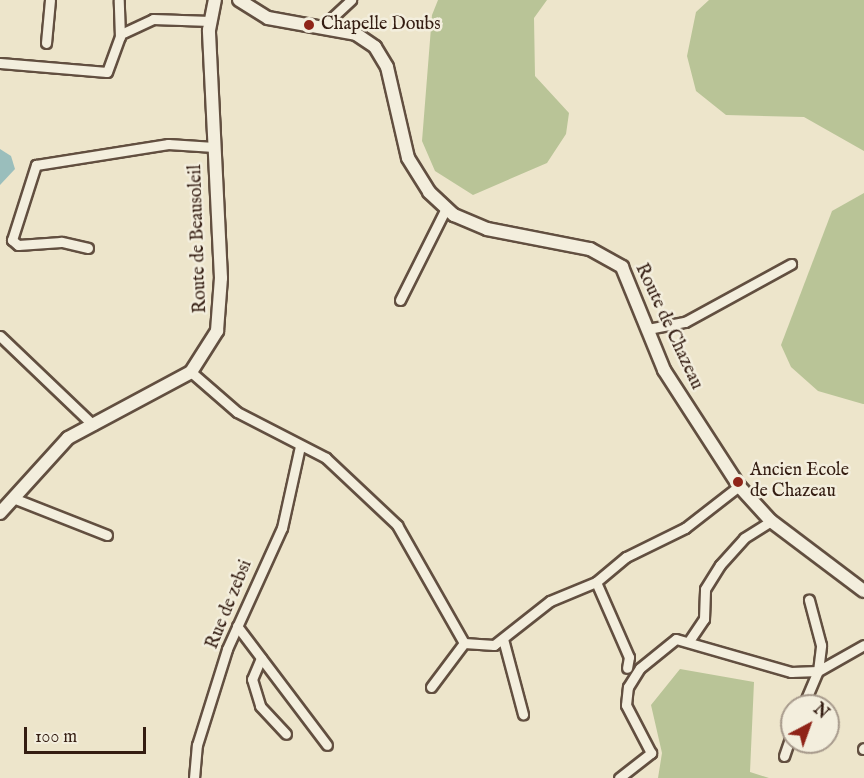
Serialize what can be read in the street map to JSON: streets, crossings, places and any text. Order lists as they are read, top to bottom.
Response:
{
  "streets": {
    "main road": ["Route de Beausoleil", "Route de Chazeau"],
    "street": ["Rue de zebsi"]
  },
  "places": ["Chapelle Doubs", "Ancien Ecole de Chazeau"],
  "scale_bar": "100 m",
  "north": "top right"
}
